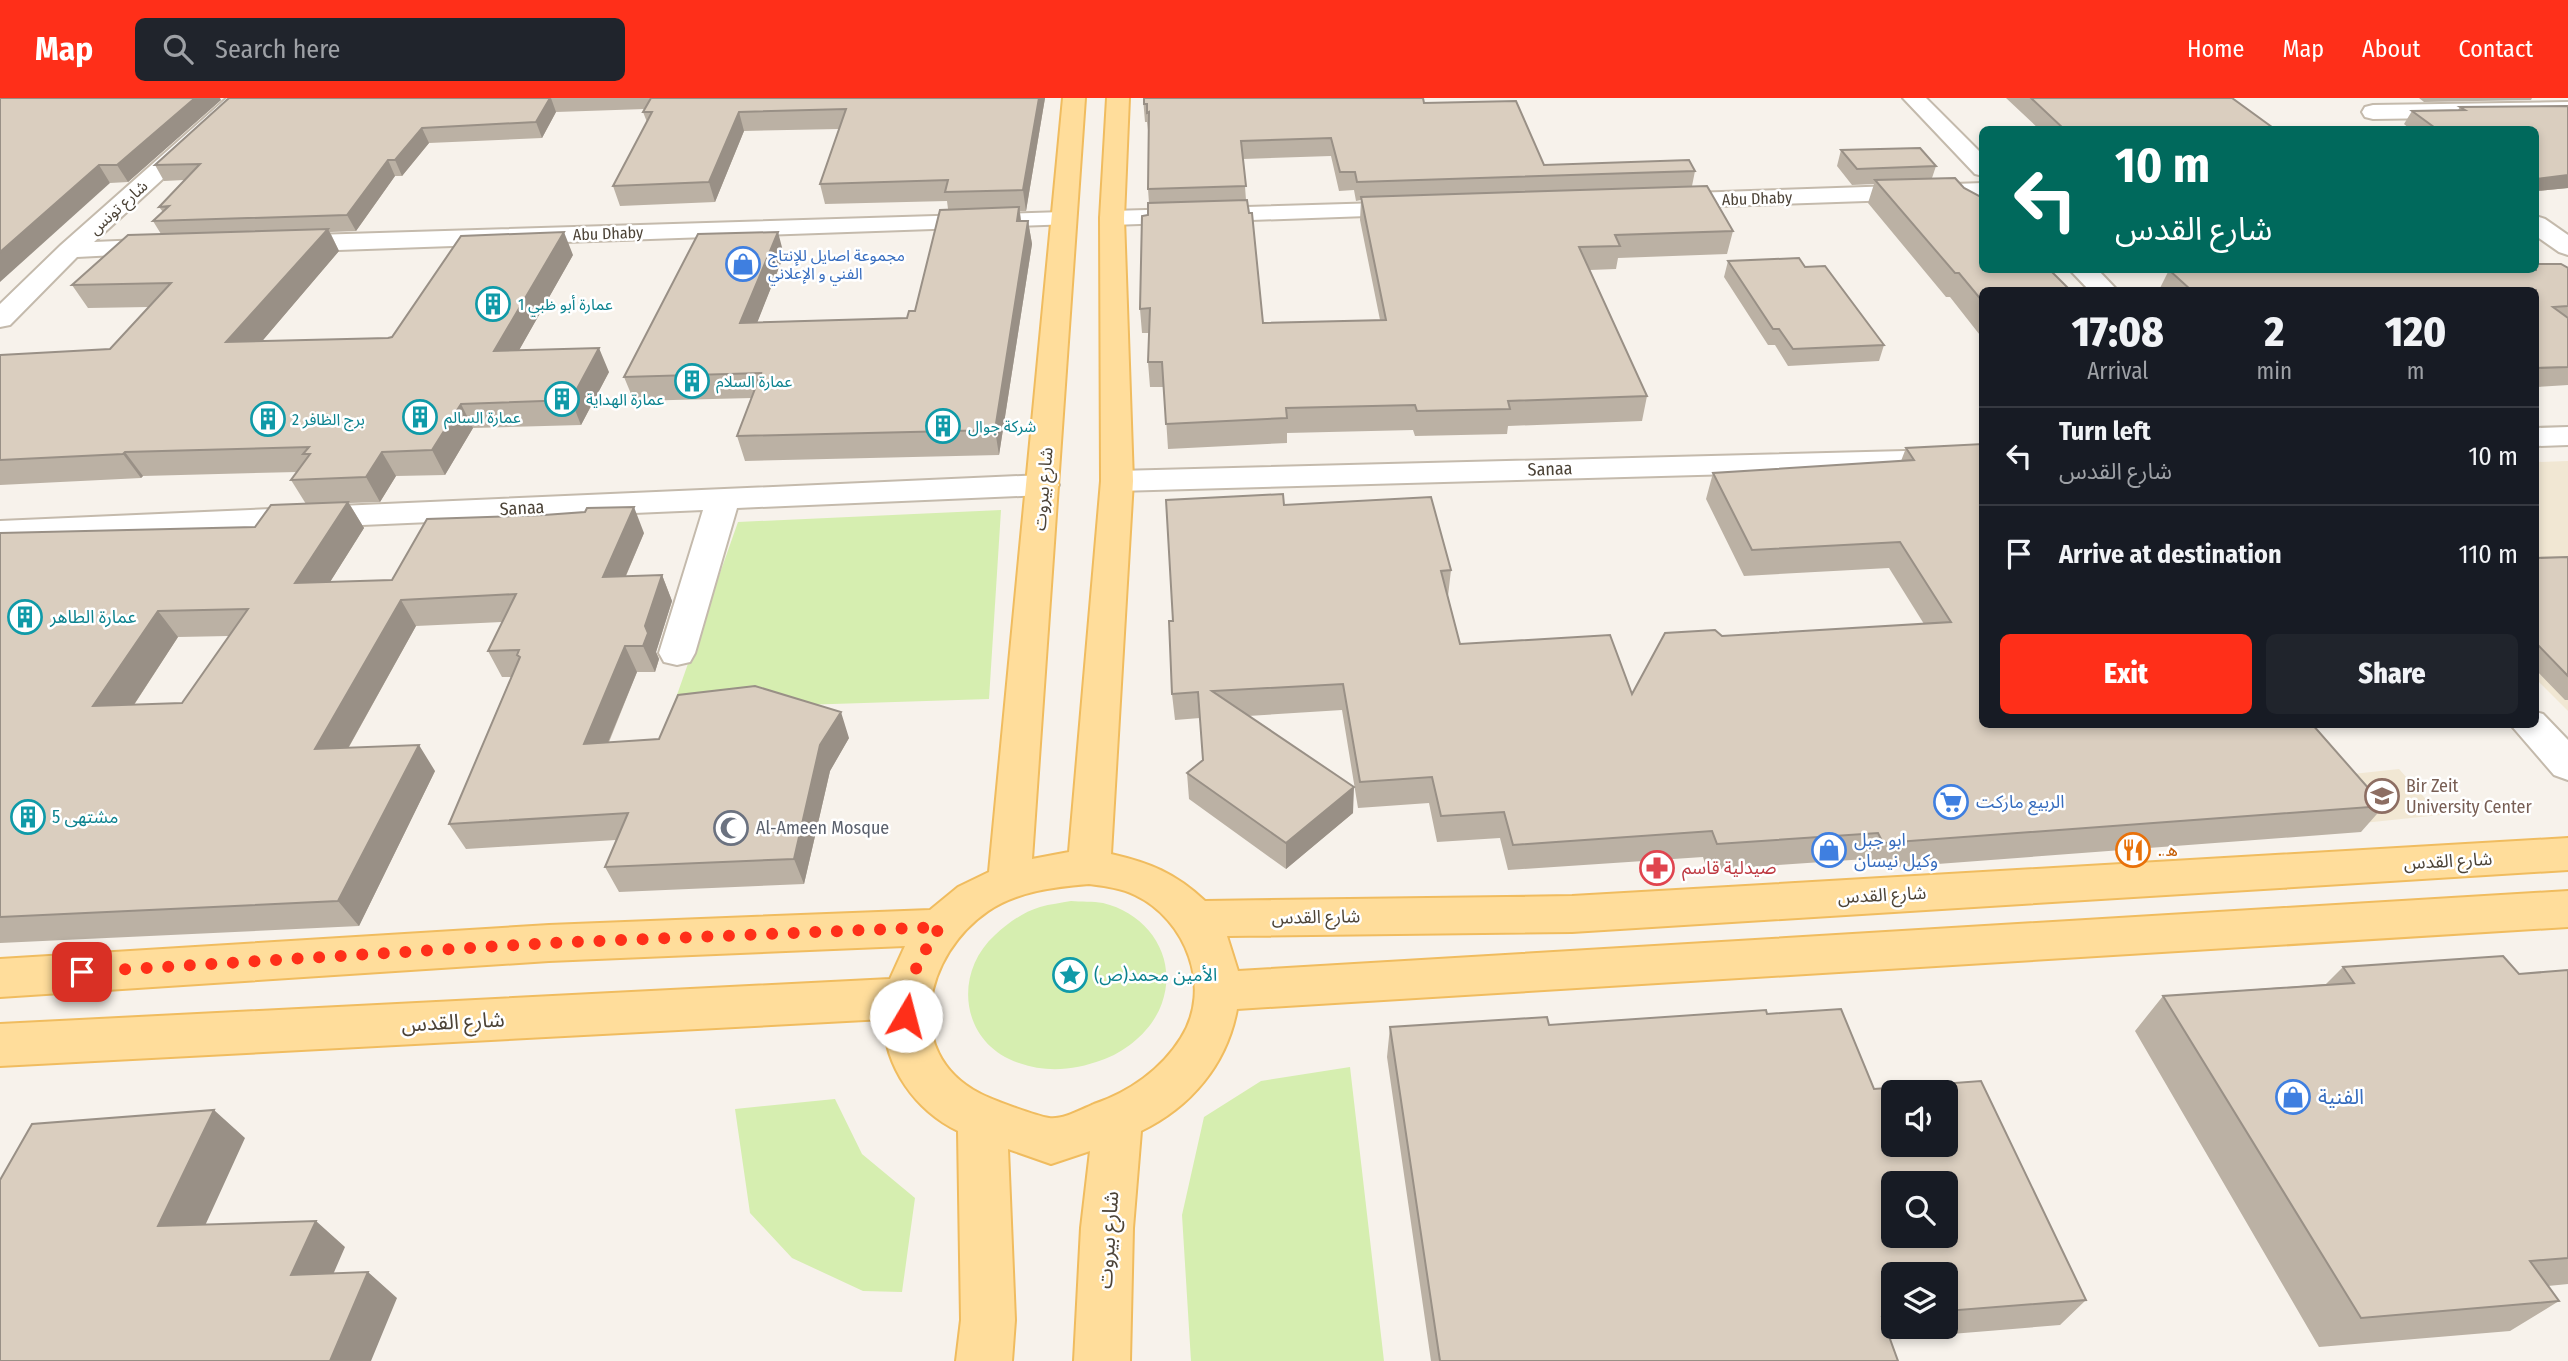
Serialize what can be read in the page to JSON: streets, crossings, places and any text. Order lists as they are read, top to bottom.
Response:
{
  "streets": {
    "main road": ["شارع بيروت", "شارع القدس"],
    "street": ["Abu Dhaby", "شارع تونس", "Sanaa"]
  },
  "crossings": [
    ["Abu Dhaby", "شارع بيروت"],
    ["Sanaa", "شارع بيروت"]
  ],
  "places": {
    "shop": ["مجموعة اصايل للإنتاج الفني و الإعلاني", "ابو جبل وكيل نيسان", "الفنية"],
    "building": [
      "عمارة أبو ظبي 1",
      "عمارة السلام",
      "عمارة الهداية",
      "عمارة السالم",
      "برج الظافر 2",
      "شركة جوال",
      "عمارة الطاهر",
      "مشتهى 5"
    ],
    "school or university": ["Bir Zeit University Center"],
    "supermarket": ["الربيع ماركت"],
    "mosque": ["Al-Ameen Mosque"],
    "restaurant": ["..ه"],
    "pharmacy": ["صيدلية قاسم"],
    "place": ["الأمين محمد(ص)"]
  },
  "page": {
    "header": "Map",
    "search": "Search here",
    "nav": [
      "Home",
      "Map",
      "About",
      "Contact"
    ],
    "turn": ["10 m", "شارع القدس"],
    "eta": [
      "17:08",
      "Arrival",
      "2",
      "min",
      "120",
      "m"
    ],
    "list": [
      {
        "name": "Turn left",
        "note": "شارع القدس",
        "value": "10 m"
      },
      {
        "name": "Arrive at destination",
        "value": "110 m"
      }
    ],
    "buttons": ["Exit", "Share"]
  }
}
